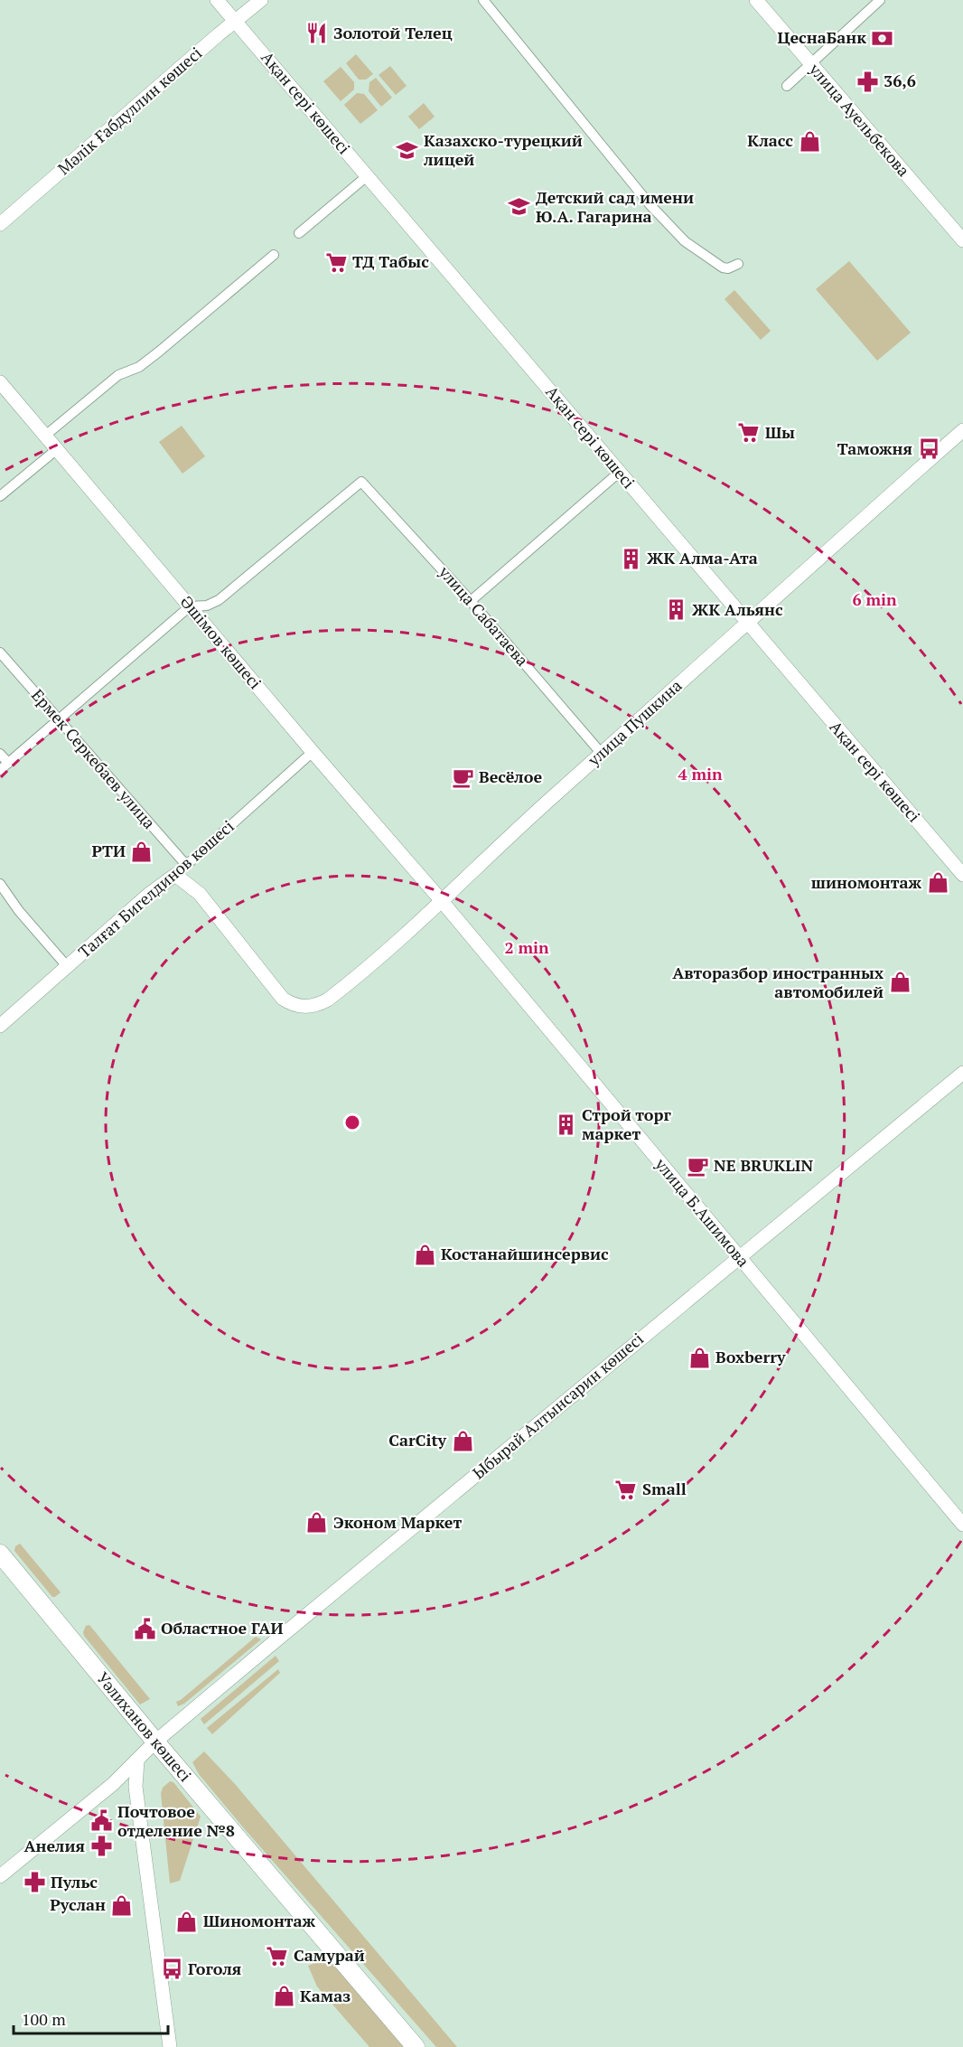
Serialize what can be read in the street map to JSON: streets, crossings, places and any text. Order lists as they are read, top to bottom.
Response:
{
  "streets": {
    "highway": ["Уәлиханов көшесі"],
    "street": [
      "Ақан сері көшесі",
      "Мәлік Ғабдуллин көшесі",
      "улица Ауельбекова",
      "улица Сабатаева",
      "Әшімов көшесі",
      "улица Пушкина",
      "Ермек Серкебаев улица",
      "Талғат Бигелдинов көшесі",
      "улица Б.Ашимова",
      "Ыбырай Алтынсарин көшесі"
    ]
  },
  "crossings": [
    ["Ақан сері көшесі", "Мәлік Ғабдуллин көшесі"],
    ["Ақан сері көшесі", "улица Пушкина"],
    ["улица Сабатаева", "Әшімов көшесі"],
    ["улица Сабатаева", "улица Пушкина"],
    ["Әшімов көшесі", "улица Пушкина"],
    ["Әшімов көшесі", "Талғат Бигелдинов көшесі"],
    ["Әшімов көшесі", "улица Б.Ашимова"],
    ["улица Пушкина", "Талғат Бигелдинов көшесі"],
    ["улица Пушкина", "улица Б.Ашимова"],
    ["Ермек Серкебаев улица", "Талғат Бигелдинов көшесі"],
    ["улица Б.Ашимова", "Ыбырай Алтынсарин көшесі"],
    ["Ыбырай Алтынсарин көшесі", "Уәлиханов көшесі"]
  ],
  "places": {
    "restaurant": ["Золотой Телец"],
    "bank": ["ЦеснаБанк"],
    "pharmacy": ["36,6", "Анелия", "Пульс"],
    "shop": [
      "Класс",
      "РТИ",
      "шиномонтаж",
      "Авторазбор иностранных автомобилей",
      "Костанайшинсервис",
      "Boxberry",
      "CarCity",
      "Эконом Маркет",
      "Руслан",
      "Шиномонтаж",
      "Камаз"
    ],
    "school or university": ["Казахско-турецкий лицей", "Детский сад имени Ю.А. Гагарина"],
    "supermarket": [
      "ТД Табыс",
      "Шы",
      "Small",
      "Самурай"
    ],
    "bus stop": ["Таможня", "Гоголя"],
    "building": ["ЖК Алма-Ата", "ЖК Альянс", "Строй торг маркет"],
    "cafe": ["Весёлое", "NE BRUKLIN"],
    "public building": ["Областное ГАИ", "Почтовое отделение №8"]
  },
  "scale_bar": "100 m",
  "rings": ["6 min", "4 min", "2 min"]
}
